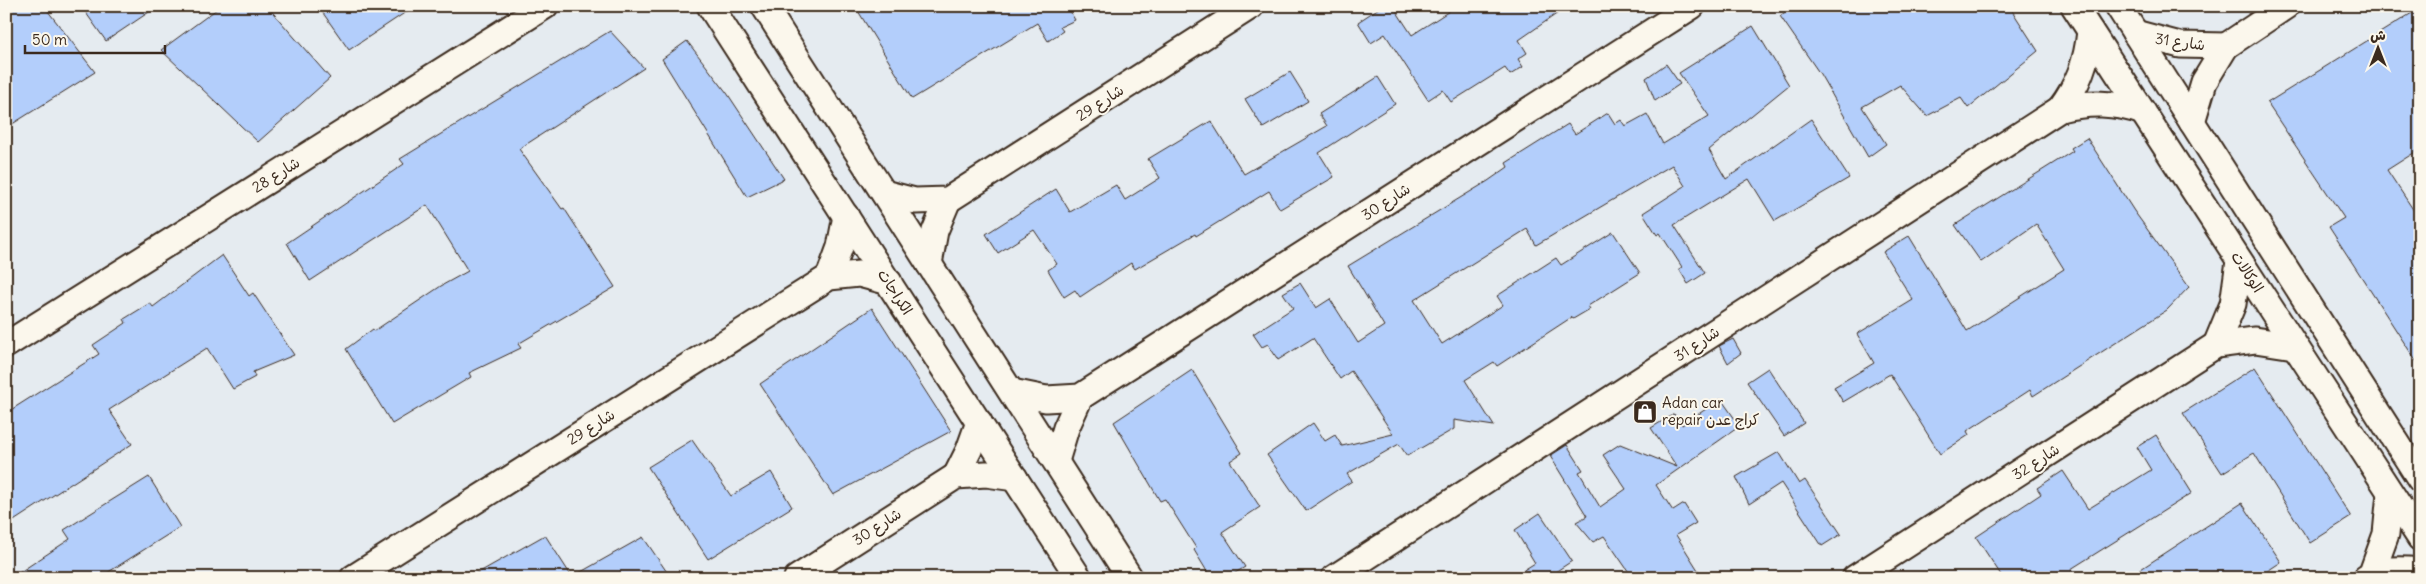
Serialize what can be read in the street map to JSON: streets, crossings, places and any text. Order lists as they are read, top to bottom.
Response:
{
  "streets": {
    "street": [
      "شارع 31",
      "شارع 29",
      "شارع 28",
      "شارع 30",
      "الوكالات",
      "الكراجات",
      "شارع 32"
    ]
  },
  "crossings": [
    ["شارع 31", "الوكالات"],
    ["شارع 29", "الكراجات"],
    ["شارع 30", "الكراجات"],
    ["الوكالات", "شارع 32"]
  ],
  "places": {
    "shop": ["Adan car repair كراج عدن"]
  },
  "scale_bar": "50 m",
  "north": "top"
}
